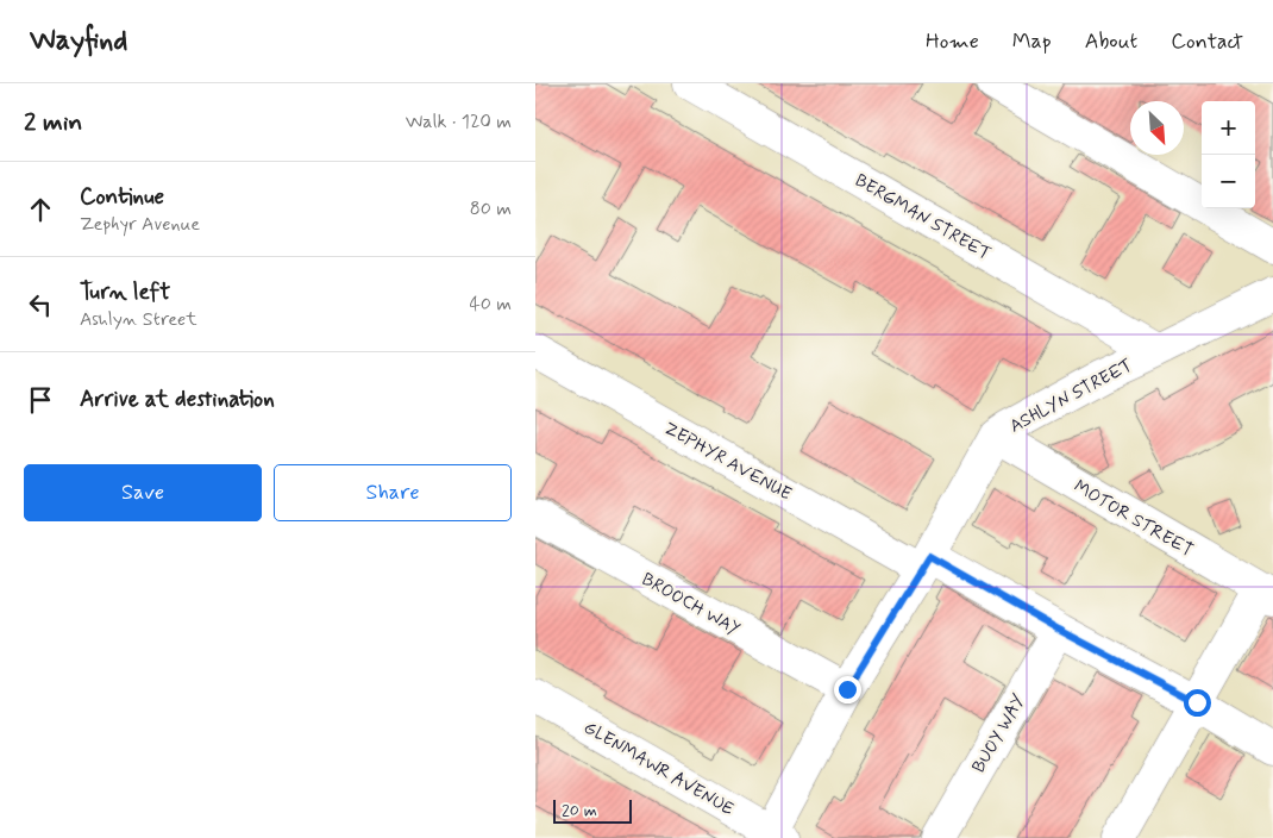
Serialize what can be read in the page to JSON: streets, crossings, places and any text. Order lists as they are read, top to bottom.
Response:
{
  "streets": {
    "street": [
      "BERGMAN STREET",
      "ASHLYN STREET",
      "ZEPHYR AVENUE",
      "MOTOR STREET",
      "BROOCH WAY",
      "BUOY WAY",
      "GLENMAWR AVENUE"
    ]
  },
  "crossings": [
    ["BERGMAN STREET", "ASHLYN STREET"],
    ["ASHLYN STREET", "ZEPHYR AVENUE"],
    ["ASHLYN STREET", "MOTOR STREET"],
    ["ASHLYN STREET", "BROOCH WAY"],
    ["ASHLYN STREET", "GLENMAWR AVENUE"],
    ["ZEPHYR AVENUE", "BUOY WAY"]
  ],
  "scale_bar": "20 m",
  "north": "bottom right",
  "page": {
    "header": "Wayfind",
    "nav": [
      "Home",
      "Map",
      "About",
      "Contact"
    ],
    "heading": ["2 min", "Walk · 120 m"],
    "map_buttons": ["+", "−"],
    "list": [
      ["Continue", "Zephyr Avenue", "80 m"],
      ["Turn left", "Ashlyn Street", "40 m"],
      "Arrive at destination"
    ],
    "buttons": ["Save", "Share"],
    "scale": "20 m"
  }
}
